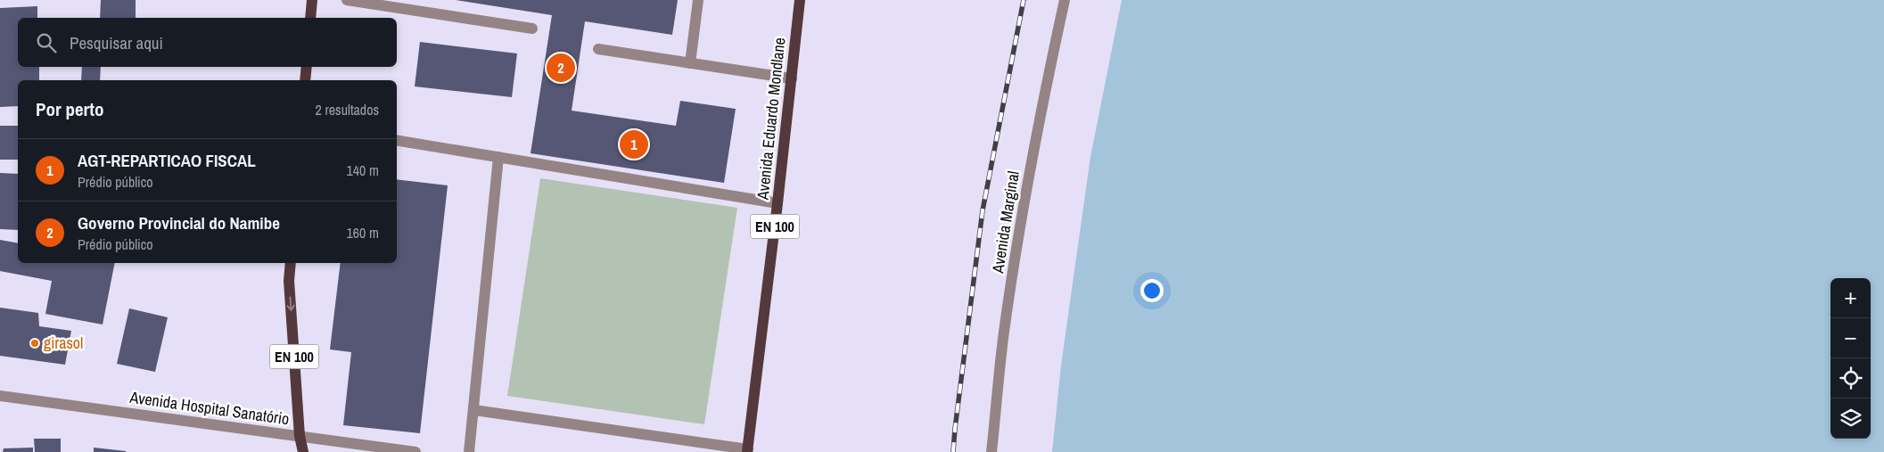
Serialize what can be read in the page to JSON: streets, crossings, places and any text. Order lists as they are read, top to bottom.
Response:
{
  "streets": {
    "main road": ["Avenida Eduardo Mondlane", "EN 100"],
    "street": ["Avenida Marginal", "Avenida Hospital Sanatório"]
  },
  "crossings": [
    ["EN 100", "Avenida Hospital Sanatório"]
  ],
  "places": ["girasol"],
  "page": {
    "search": "Pesquisar aqui",
    "pins": ["2", "1"],
    "heading": ["Por perto", "2 resultados"],
    "list": [
      {
        "mark": "1",
        "name": "AGT-REPARTICAO FISCAL",
        "note": "Prédio público",
        "value": "140 m"
      },
      {
        "mark": "2",
        "name": "Governo Provincial do Namibe",
        "note": "Prédio público",
        "value": "160 m"
      }
    ],
    "map_buttons": ["+", "−"]
  }
}
